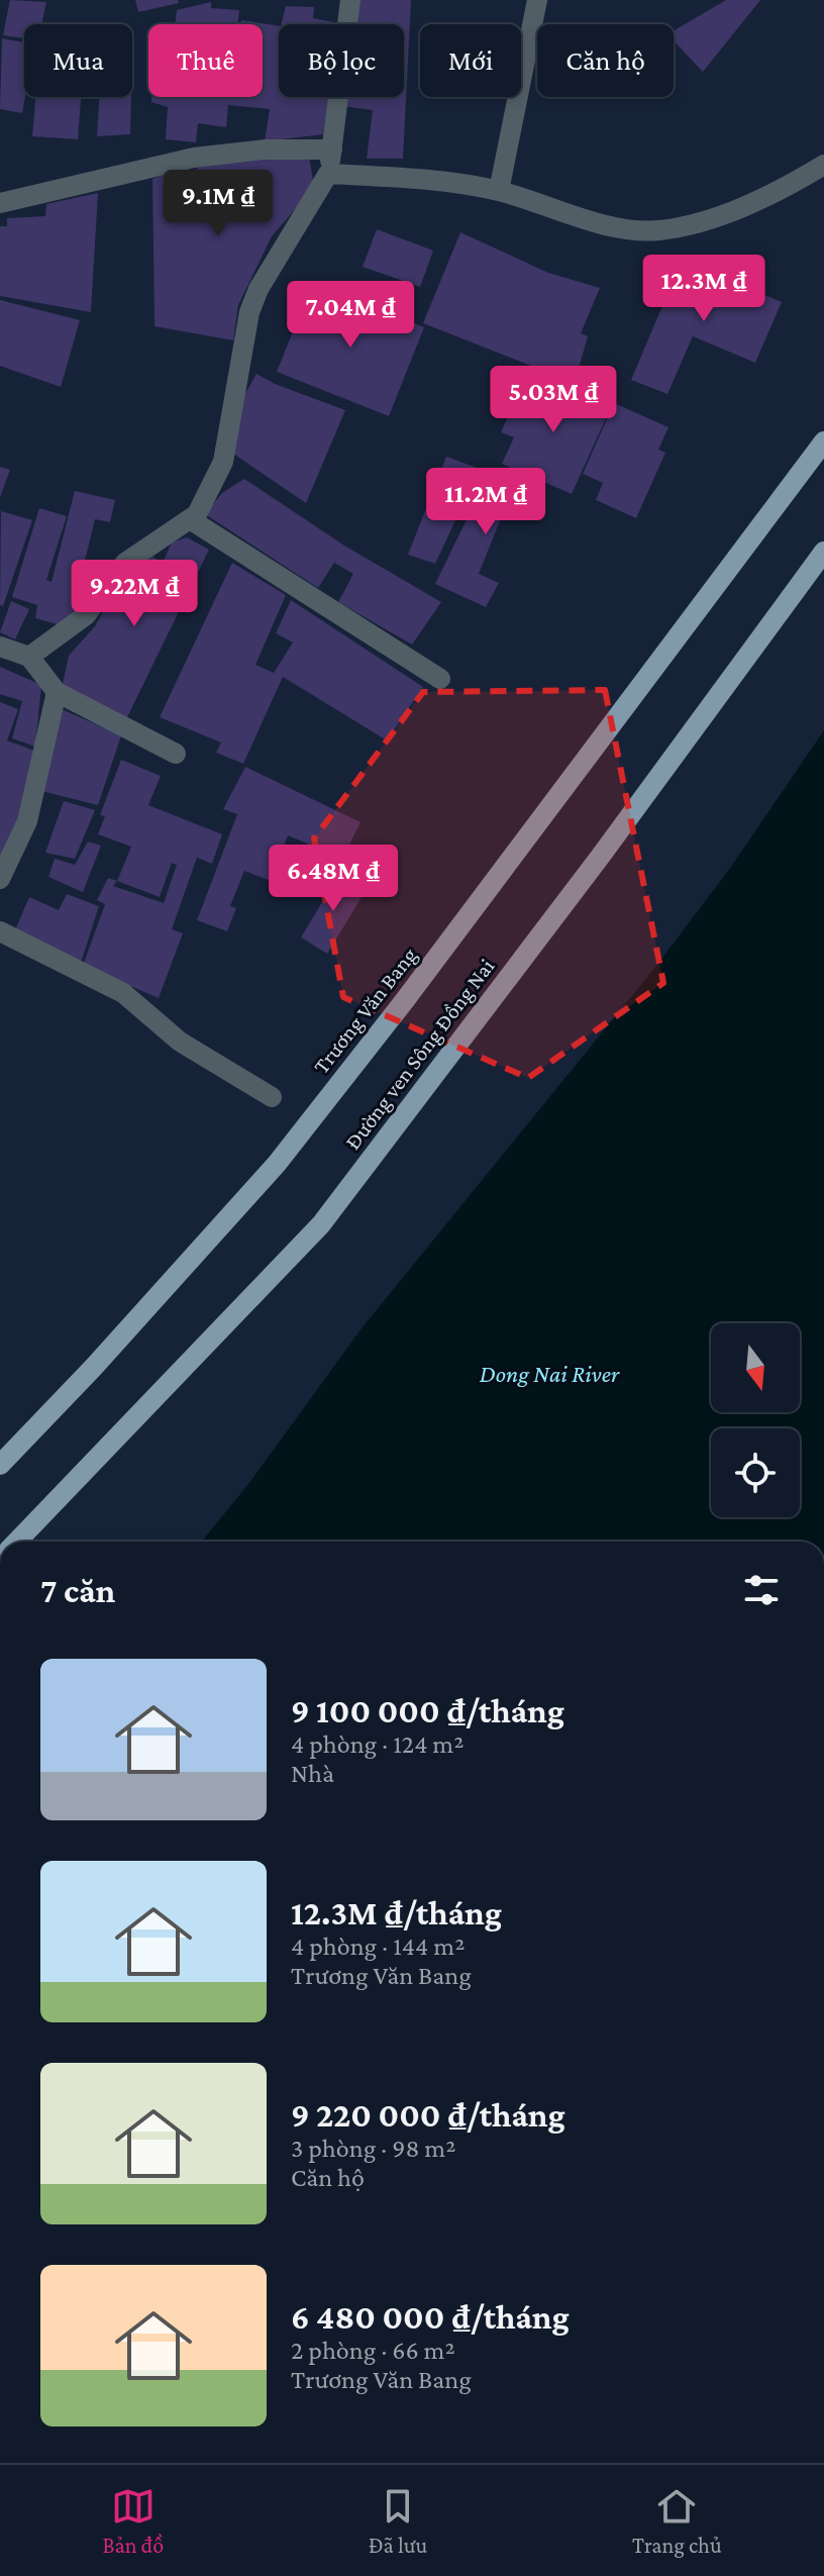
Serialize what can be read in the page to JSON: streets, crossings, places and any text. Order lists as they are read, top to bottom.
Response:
{
  "streets": {
    "main road": ["Trương Văn Bang", "Đường ven Sông Đồng Nai"]
  },
  "water": ["Dong Nai River"],
  "north": "bottom",
  "page": {
    "chip": [
      "Mua",
      "Thuê",
      "Bộ lọc",
      "Mới",
      "Căn hộ"
    ],
    "price": [
      "9.1M ₫",
      "12.3M ₫",
      "7.04M ₫",
      "5.03M ₫",
      "11.2M ₫",
      "9.22M ₫",
      "6.48M ₫"
    ],
    "heading": "7 căn",
    "list": [
      {
        "name": "9 100 000 ₫/tháng",
        "note": "4 phòng · 124 m² · Nhà"
      },
      {
        "name": "12.3M ₫/tháng",
        "note": "4 phòng · 144 m² · Trương Văn Bang"
      },
      {
        "name": "9 220 000 ₫/tháng",
        "note": "3 phòng · 98 m² · Căn hộ"
      },
      {
        "name": "6 480 000 ₫/tháng",
        "note": "2 phòng · 66 m² · Trương Văn Bang"
      }
    ],
    "tabs": ["Bản đồ", "Đã lưu", "Trang chủ"]
  }
}
